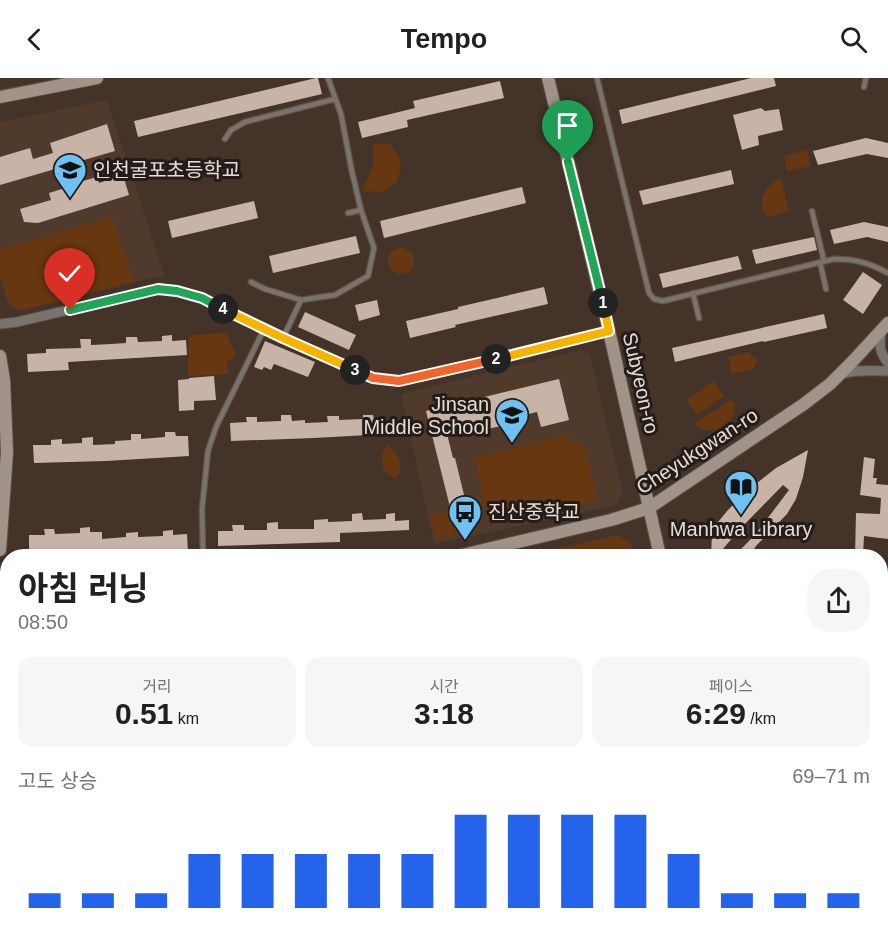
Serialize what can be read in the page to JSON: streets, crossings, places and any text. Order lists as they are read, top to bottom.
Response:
{
  "streets": {
    "street": ["Subyeon-ro", "Cheyukgwan-ro"]
  },
  "crossings": [
    ["Subyeon-ro", "Cheyukgwan-ro"]
  ],
  "places": {
    "school or university": ["인천굴포초등학교", "Jinsan Middle School"],
    "library": ["Manhwa Library"],
    "bus stop": ["진산중학교"]
  },
  "page": {
    "header": "Tempo",
    "pins": [
      "1",
      "4",
      "2",
      "3"
    ],
    "heading": ["아침 러닝", "08:50"],
    "stats": [
      ["거리", "0.51 km"],
      ["시간", "3:18"],
      ["페이스", "6:29 /km"]
    ],
    "chart": ["고도 상승", "69–71 m"]
  }
}
